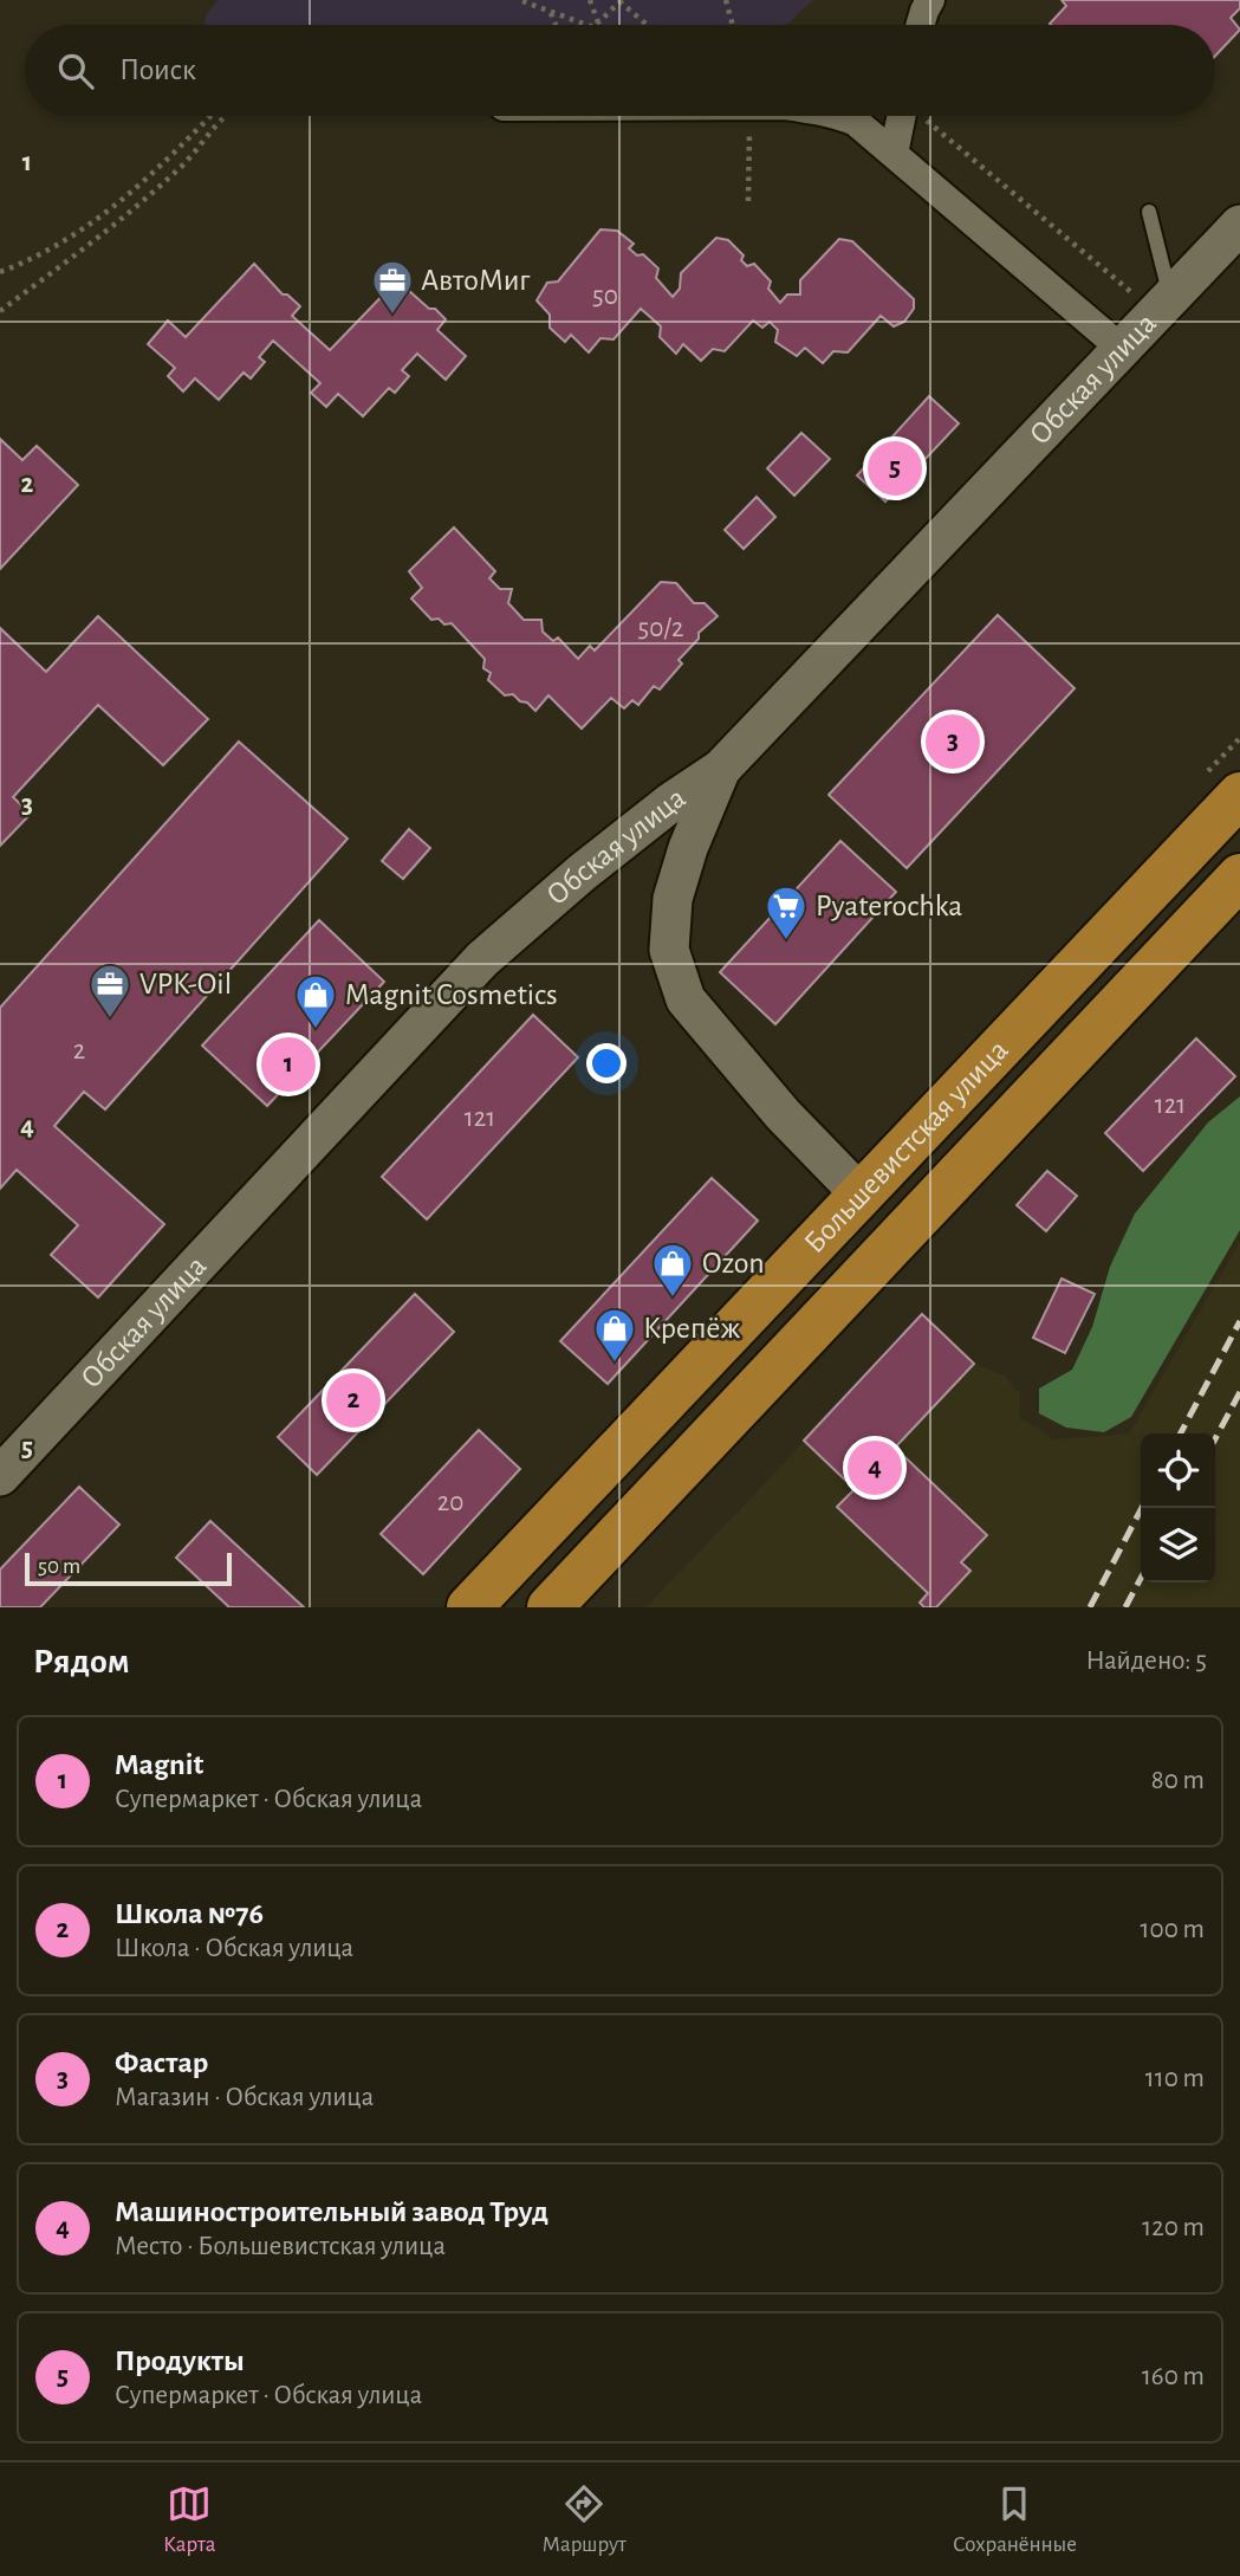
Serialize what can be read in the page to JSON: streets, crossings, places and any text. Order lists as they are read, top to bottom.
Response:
{
  "streets": {
    "highway": ["Большевистская улица"],
    "street": ["Обская улица"]
  },
  "places": {
    "office": ["АвтоМиг", "VPK-Oil"],
    "supermarket": ["Pyaterochka"],
    "shop": ["Magnit Cosmetics", "Ozon", "Крепёж"]
  },
  "house_numbers": [
    "50",
    "50/2",
    "2",
    "121",
    "121",
    "20"
  ],
  "scale_bar": "50 m",
  "page": {
    "search": "Поиск",
    "pins": [
      "5",
      "3",
      "1",
      "2",
      "4"
    ],
    "scale": "50 m",
    "heading": ["Рядом", "Найдено: 5"],
    "list": [
      {
        "mark": "1",
        "name": "Magnit",
        "note": "Супермаркет · Обская улица",
        "value": "80 m"
      },
      {
        "mark": "2",
        "name": "Школа №76",
        "note": "Школа · Обская улица",
        "value": "100 m"
      },
      {
        "mark": "3",
        "name": "Фастар",
        "note": "Магазин · Обская улица",
        "value": "110 m"
      },
      {
        "mark": "4",
        "name": "Машиностроительный завод Труд",
        "note": "Место · Большевистская улица",
        "value": "120 m"
      },
      {
        "mark": "5",
        "name": "Продукты",
        "note": "Супермаркет · Обская улица",
        "value": "160 m"
      }
    ],
    "nav": ["Карта", "Маршрут", "Сохранённые"]
  },
  "grid": {
    "rows": [
      "1",
      "2",
      "3",
      "4",
      "5"
    ]
  }
}
